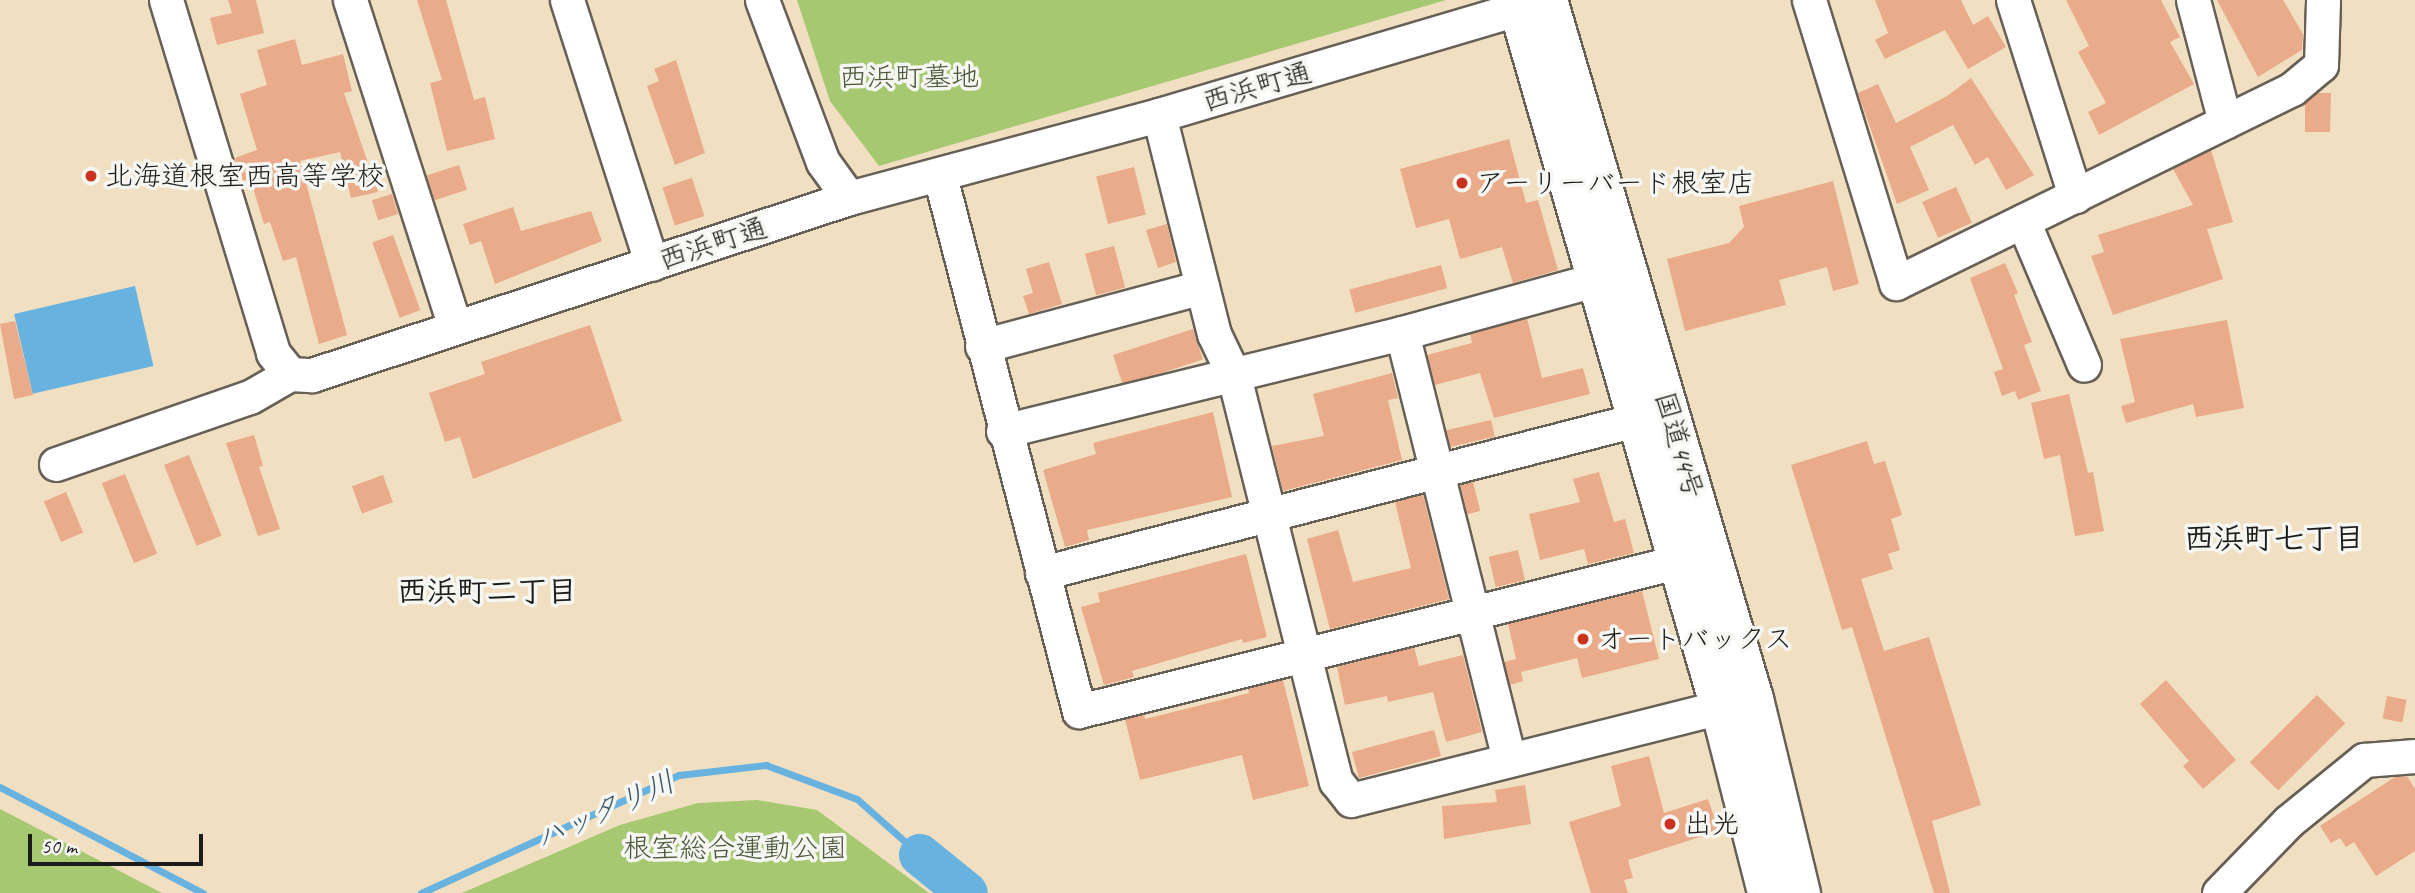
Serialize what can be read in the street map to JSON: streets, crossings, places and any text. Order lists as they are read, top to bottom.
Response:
{
  "streets": {
    "highway": ["国道44号"],
    "street": ["西浜町通"]
  },
  "crossings": [
    ["西浜町通", "国道44号"]
  ],
  "districts": ["西浜町七丁目", "西浜町二丁目"],
  "water": ["ハッタリ川"],
  "parks": ["西浜町墓地", "根室総合運動公園"],
  "places": [
    "北海道根室西高等学校",
    "アーリーバード根室店",
    "オートバックス",
    "出光"
  ],
  "scale_bar": "50 m"
}
